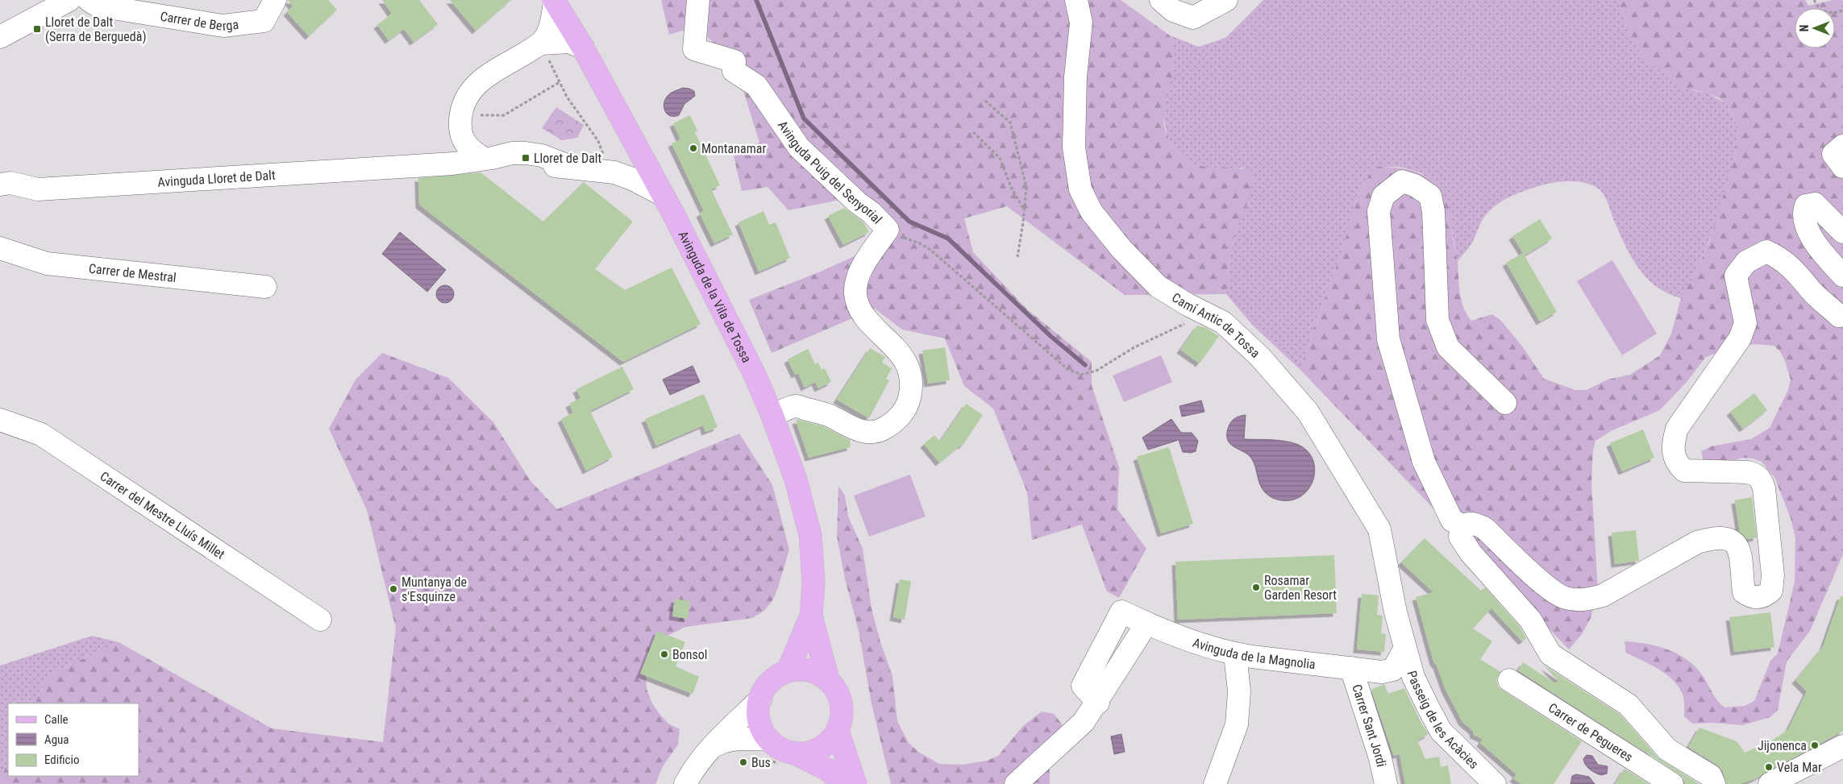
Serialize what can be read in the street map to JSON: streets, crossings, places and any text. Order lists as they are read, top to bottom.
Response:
{
  "streets": {
    "main road": ["Avinguda de la Vila de Tossa"],
    "street": [
      "Carrer de Berga",
      "Avinguda Puig del Senyorial",
      "Avinguda Lloret de Dalt",
      "Carrer de Mestral",
      "Camí Antic de Tossa",
      "Carrer del Mestre Lluís Millet",
      "Avinguda de la Magnolia",
      "Passeig de les Acàcies",
      "Carrer Sant Jordi",
      "Carrer de Pegueres"
    ]
  },
  "crossings": [
    ["Avinguda Puig del Senyorial", "Avinguda de la Vila de Tossa"],
    ["Avinguda Lloret de Dalt", "Avinguda de la Vila de Tossa"],
    ["Camí Antic de Tossa", "Passeig de les Acàcies"],
    ["Avinguda de la Magnolia", "Passeig de les Acàcies"],
    ["Avinguda de la Magnolia", "Carrer Sant Jordi"]
  ],
  "places": {
    "transit": ["Lloret de Dalt (Serra de Berguedà)", "Lloret de Dalt"],
    "other": [
      "Montanamar",
      "Rosamar Garden Resort",
      "Muntanya de s'Esquinze",
      "Bonsol",
      "Jijonenca",
      "Bus",
      "Vela Mar"
    ]
  },
  "legend": ["Calle", "Agua", "Edificio"],
  "north": "left"
}
